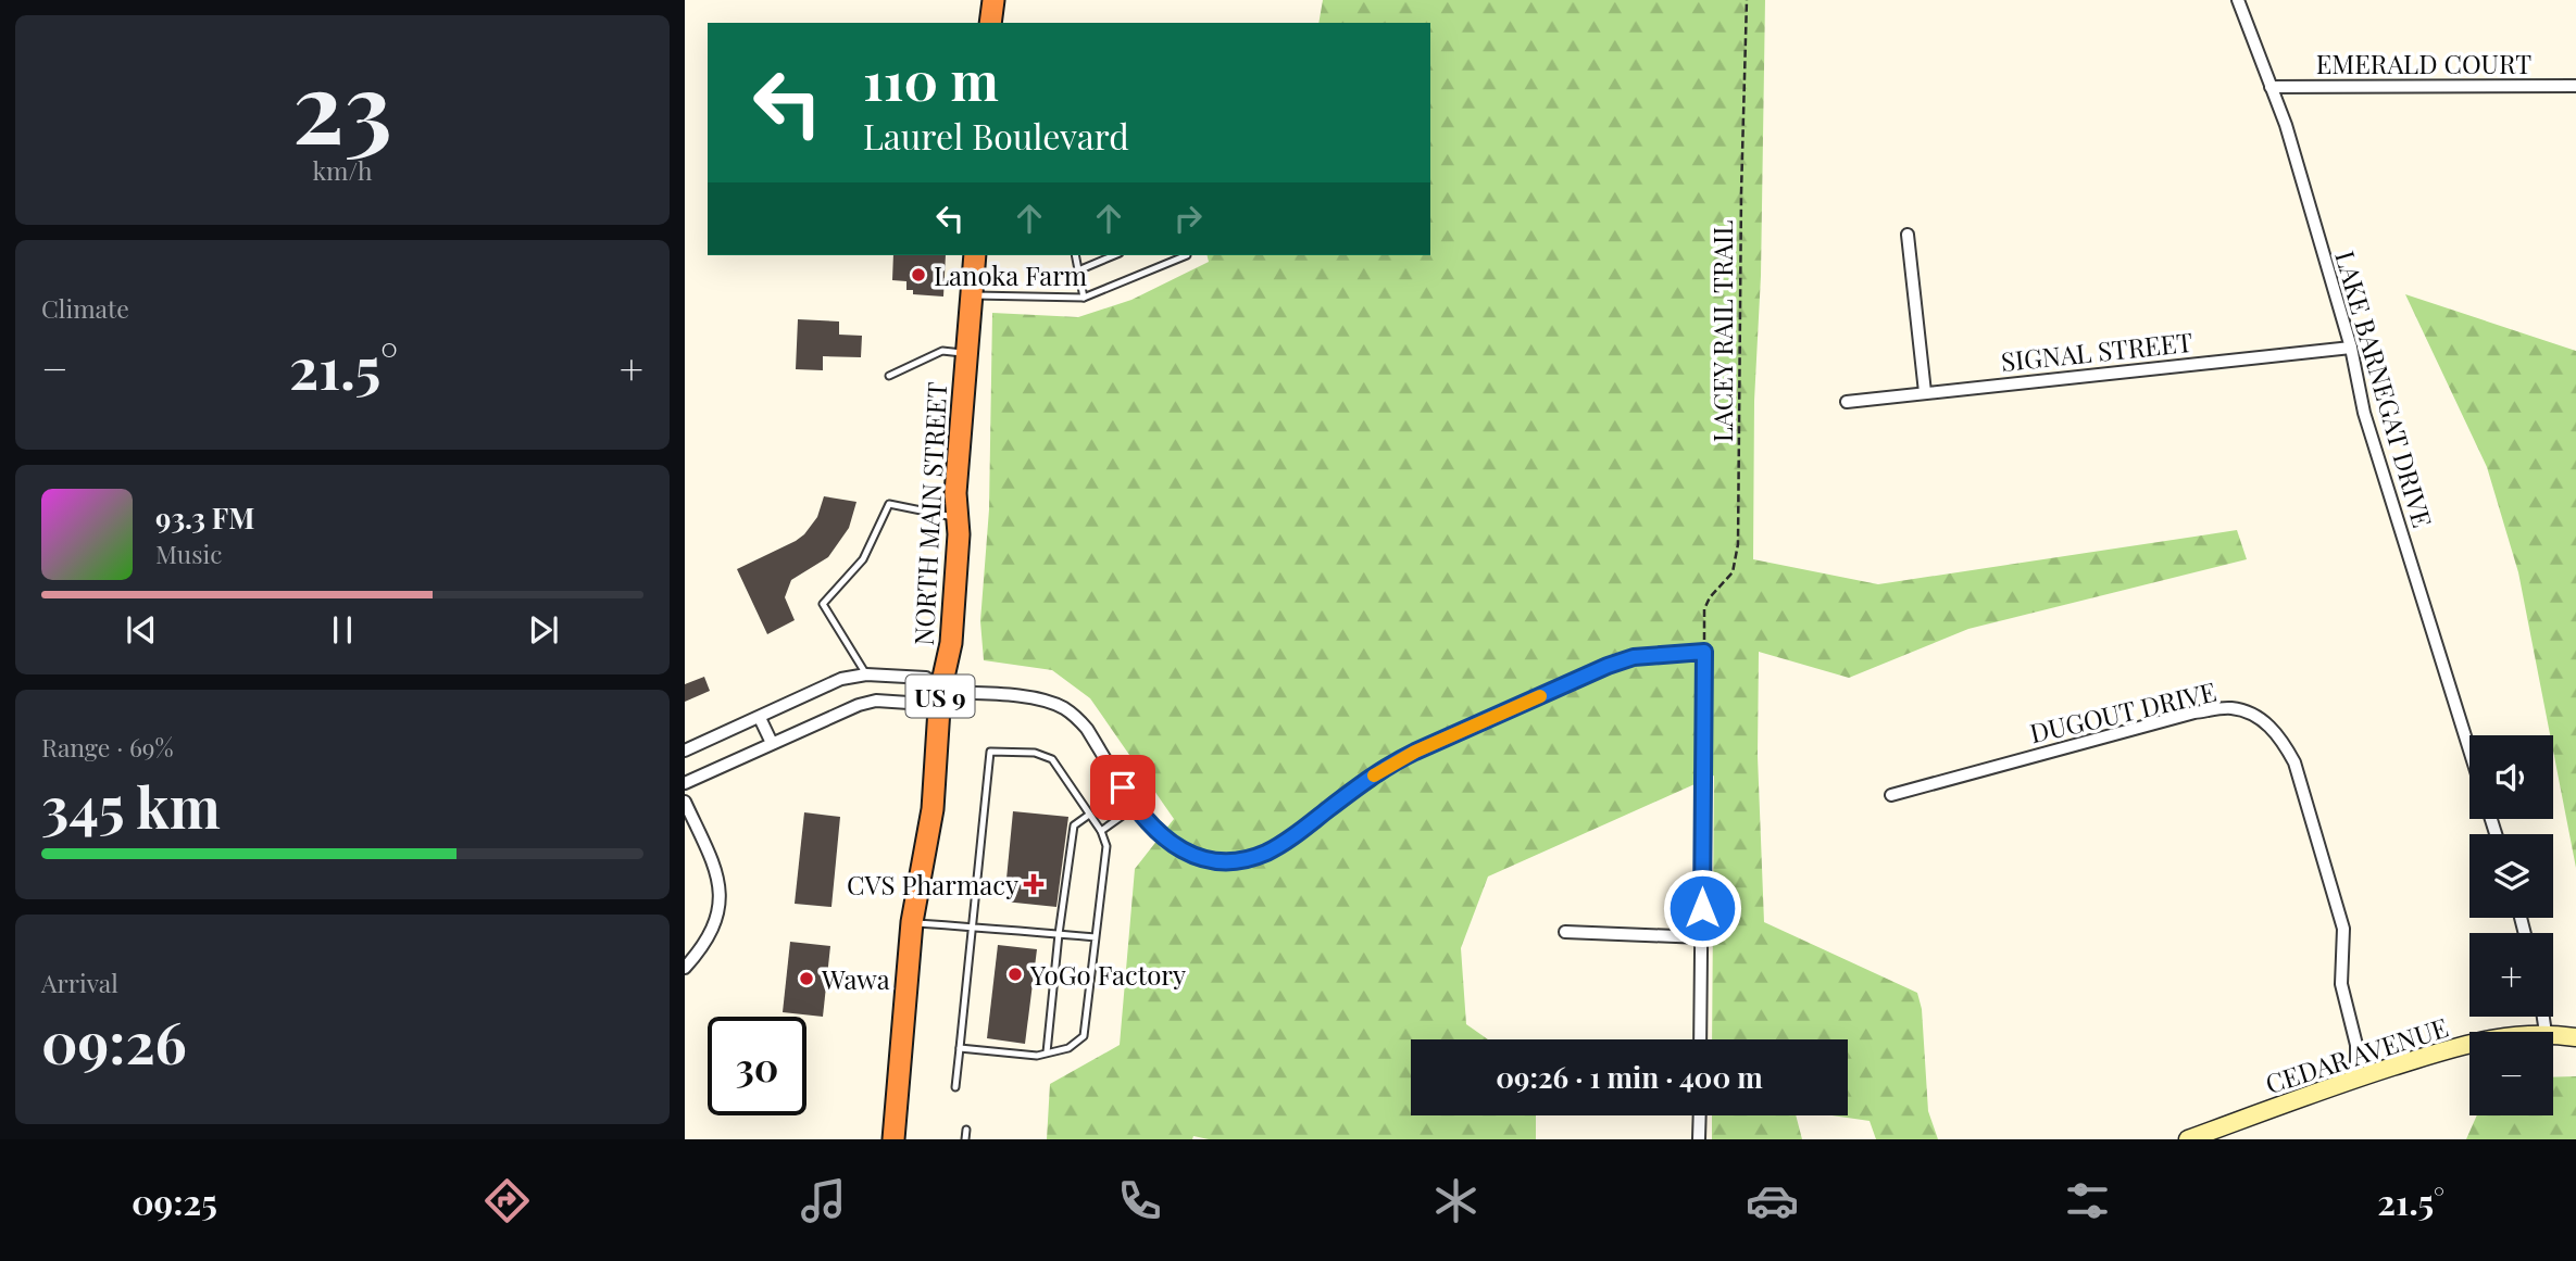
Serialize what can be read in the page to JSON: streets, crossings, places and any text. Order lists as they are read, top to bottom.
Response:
{
  "streets": {
    "highway": ["NORTH MAIN STREET", "US 9"],
    "street": [
      "EMERALD COURT",
      "SIGNAL STREET",
      "LAKE BARNEGAT DRIVE",
      "DUGOUT DRIVE",
      "CEDAR AVENUE"
    ],
    "path": ["LACEY RAIL TRAIL"]
  },
  "crossings": [
    ["EMERALD COURT", "LAKE BARNEGAT DRIVE"],
    ["SIGNAL STREET", "LAKE BARNEGAT DRIVE"],
    ["DUGOUT DRIVE", "CEDAR AVENUE"]
  ],
  "places": {
    "other": ["Lanoka Farm", "YoGo Factory", "Wawa"],
    "health": ["CVS Pharmacy"]
  },
  "page": {
    "tile": [
      ["23", "km/h"],
      "Climate",
      ["Range · 69%", "345 km"],
      ["Arrival", "09:26"]
    ],
    "turn": ["110 m", "Laurel Boulevard"],
    "heat": ["−", "21.5°", "+"],
    "song": ["93.3 FM", "Music"],
    "map_buttons": ["+", "−"],
    "limit": "30",
    "trip": "09:26 · 1 min · 400 m",
    "tabs": ["09:25", "21.5°"]
  }
}
